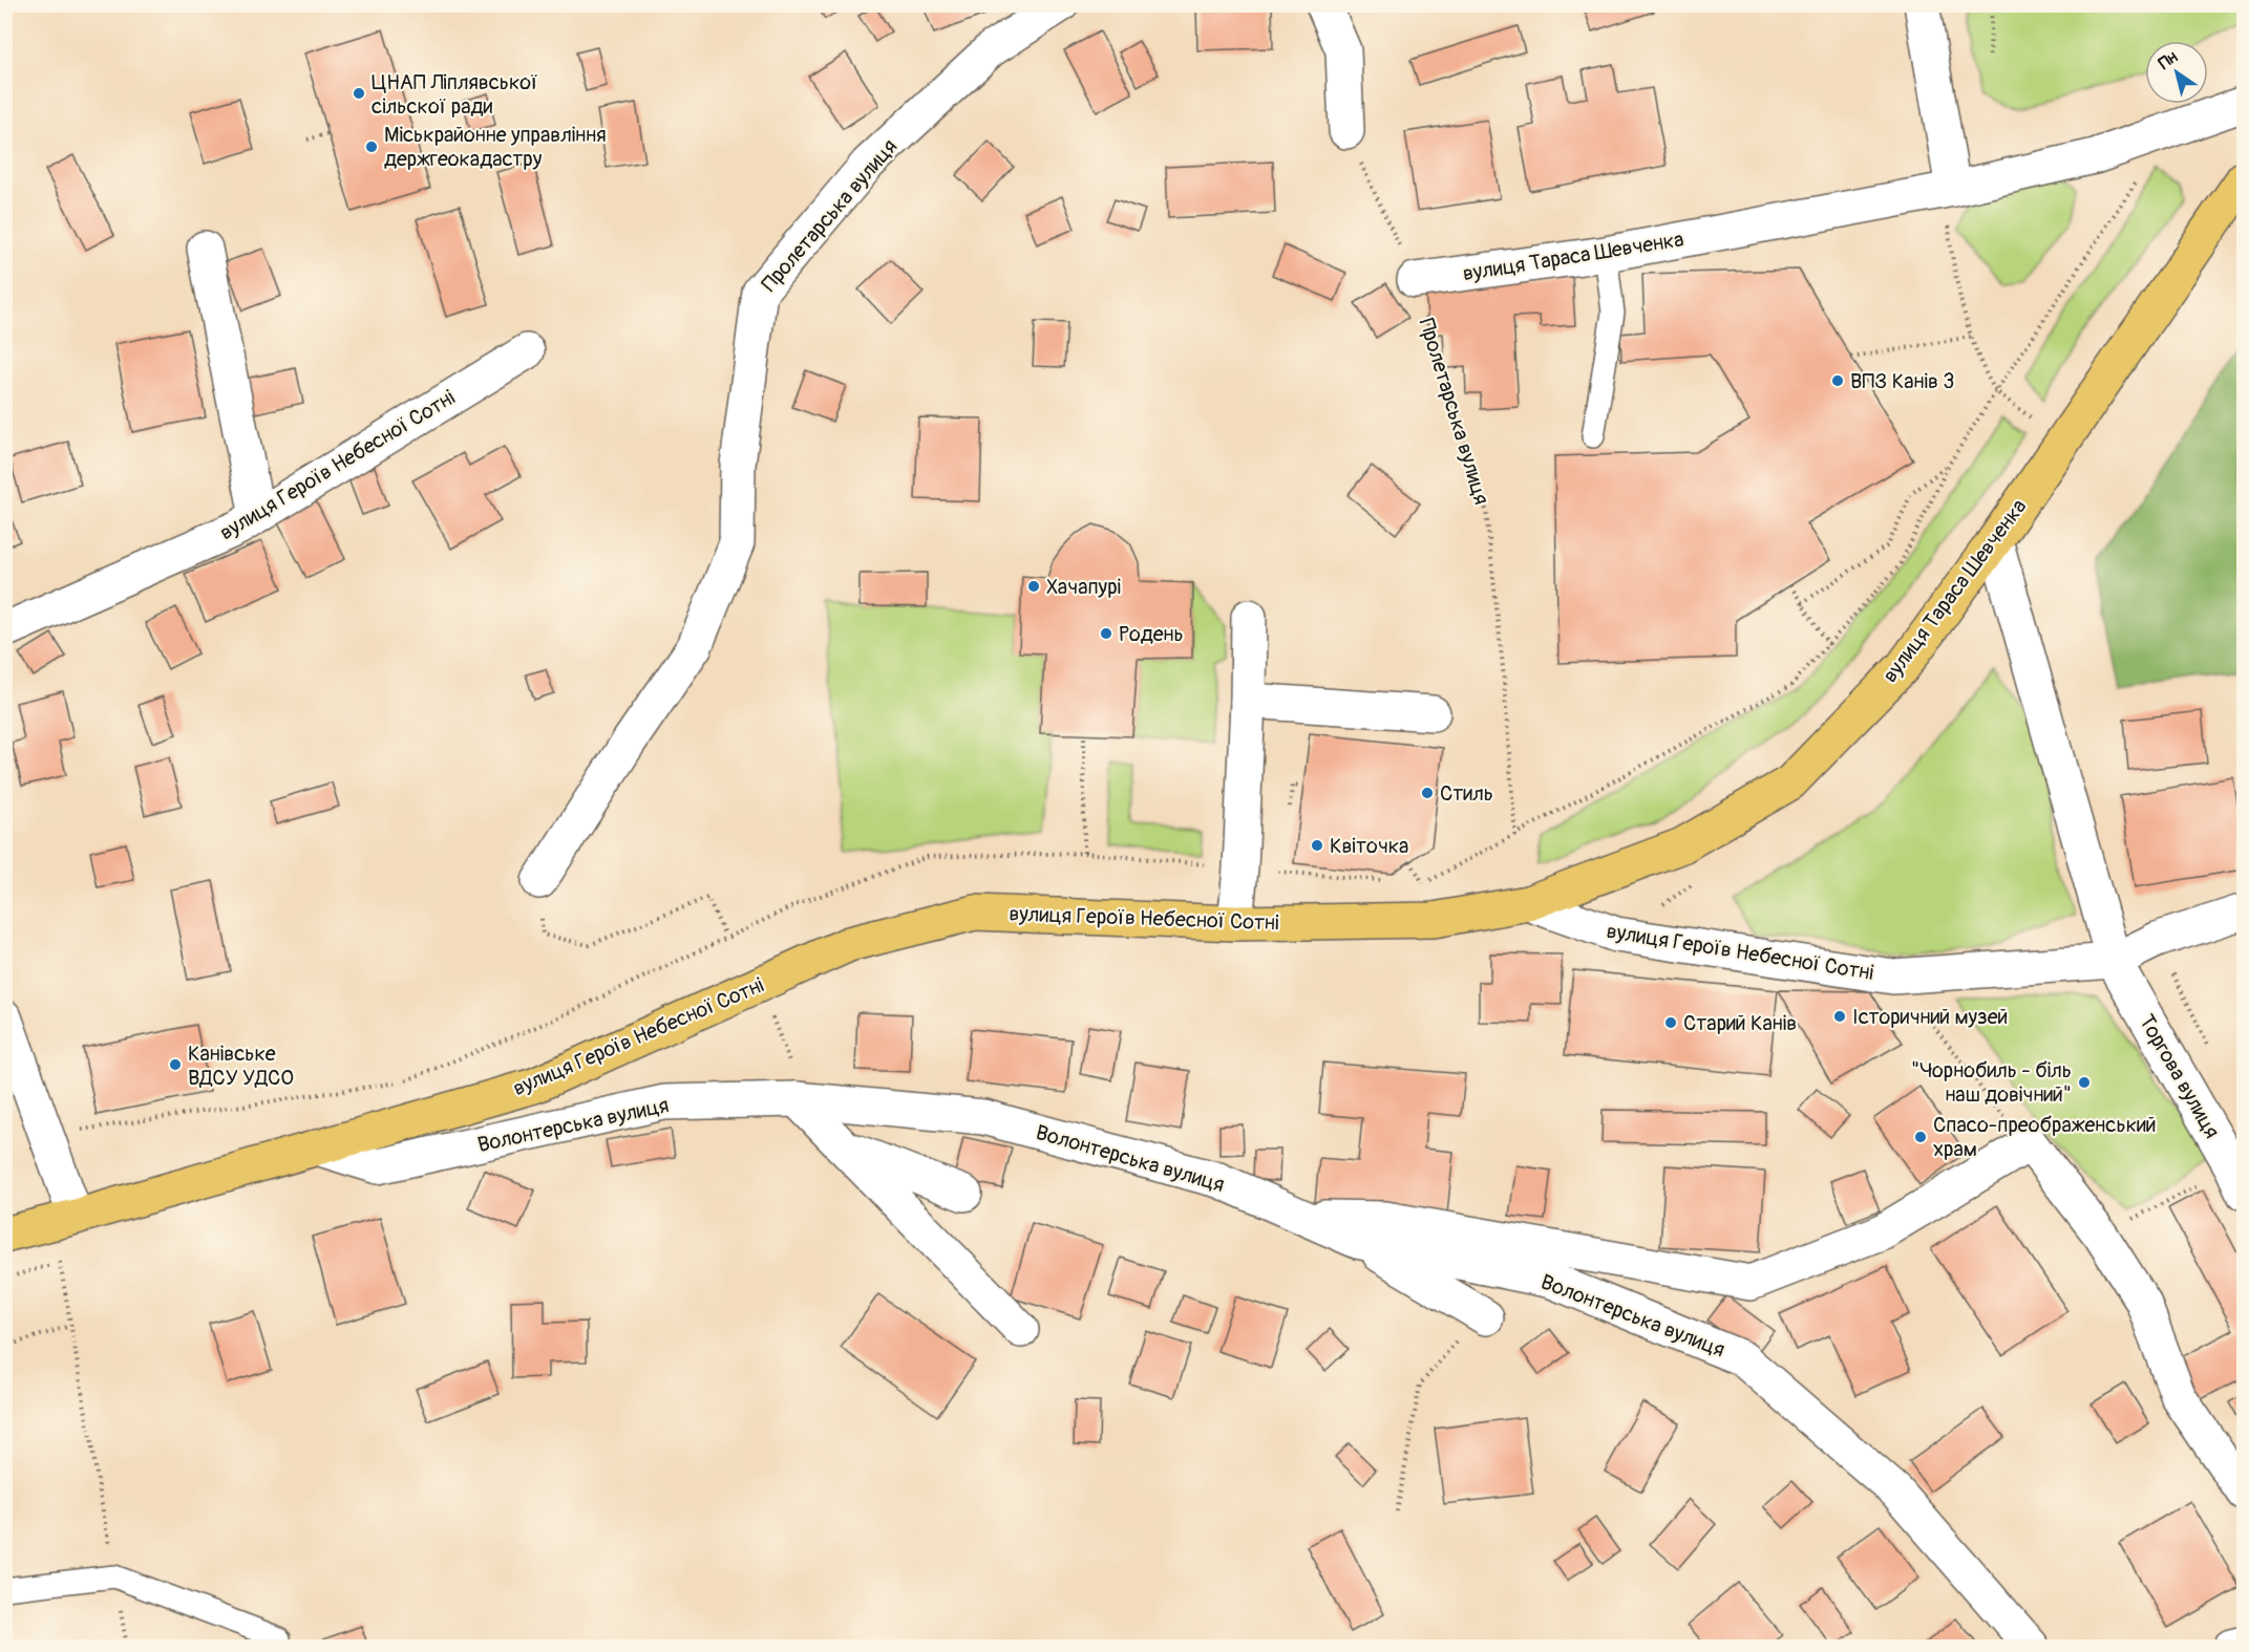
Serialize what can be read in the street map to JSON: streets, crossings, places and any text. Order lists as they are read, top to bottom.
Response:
{
  "streets": {
    "main road": ["вулиця Тараса Шевченка", "вулиця Героїв Небесної Сотні"],
    "street": ["Пролетарська вулиця", "Торгова вулиця", "Волонтерська вулиця"]
  },
  "crossings": [
    ["Пролетарська вулиця", "вулиця Тараса Шевченка"],
    ["вулиця Тараса Шевченка", "вулиця Героїв Небесної Сотні"],
    ["вулиця Тараса Шевченка", "Торгова вулиця"],
    ["вулиця Героїв Небесної Сотні", "Торгова вулиця"],
    ["вулиця Героїв Небесної Сотні", "Волонтерська вулиця"]
  ],
  "places": [
    "ЦНАП Ліплявської сільскої ради",
    "Міськрайонне управління держгеокадастру",
    "ВПЗ Канів 3",
    "Хачапурі",
    "Родень",
    "Стиль",
    "Квіточка",
    "Історичний музей",
    "Старий Канів",
    "Канівське ВДСУ УДСО",
    "\"Чорнобиль - біль наш довічний\"",
    "Спасо-преображенський храм"
  ],
  "north": "top left"
}
